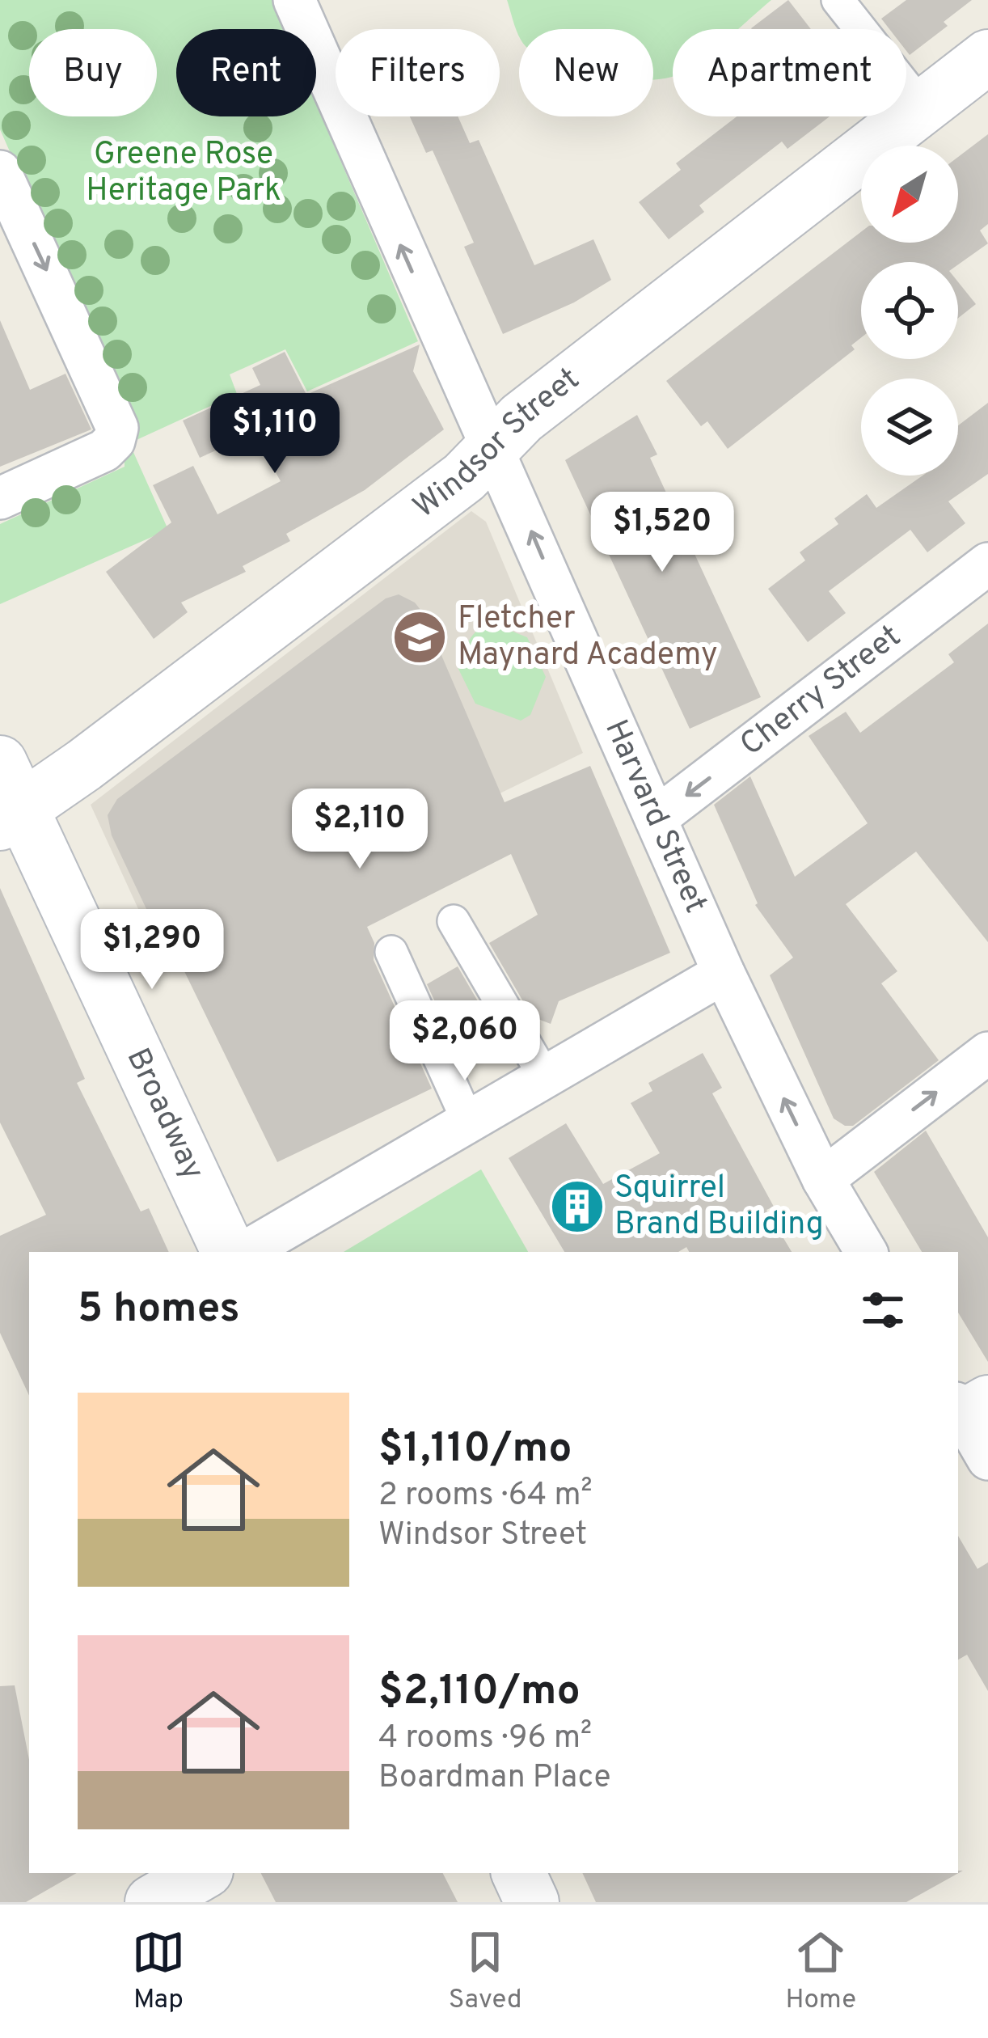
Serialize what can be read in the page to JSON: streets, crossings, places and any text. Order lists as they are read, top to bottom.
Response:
{
  "streets": {
    "street": [
      "Windsor Street",
      "Cherry Street",
      "Harvard Street",
      "Broadway"
    ]
  },
  "crossings": [
    ["Windsor Street", "Harvard Street"],
    ["Windsor Street", "Broadway"],
    ["Cherry Street", "Harvard Street"]
  ],
  "one_way": ["Cherry Street", "Harvard Street"],
  "parks": ["Greene Rose Heritage Park"],
  "places": {
    "school or university": ["Fletcher Maynard Academy"],
    "building": ["Squirrel Brand Building"]
  },
  "north": "bottom left",
  "page": {
    "chip": [
      "Buy",
      "Rent",
      "Filters",
      "New",
      "Apartment"
    ],
    "price": [
      "$1,110",
      "$1,520",
      "$2,110",
      "$1,290",
      "$2,060"
    ],
    "heading": "5 homes",
    "list": [
      {
        "name": "$1,110/mo",
        "note": "2 rooms · 64 m² · Windsor Street"
      },
      {
        "name": "$2,110/mo",
        "note": "4 rooms · 96 m² · Boardman Place"
      }
    ],
    "tabs": ["Map", "Saved", "Home"]
  }
}
